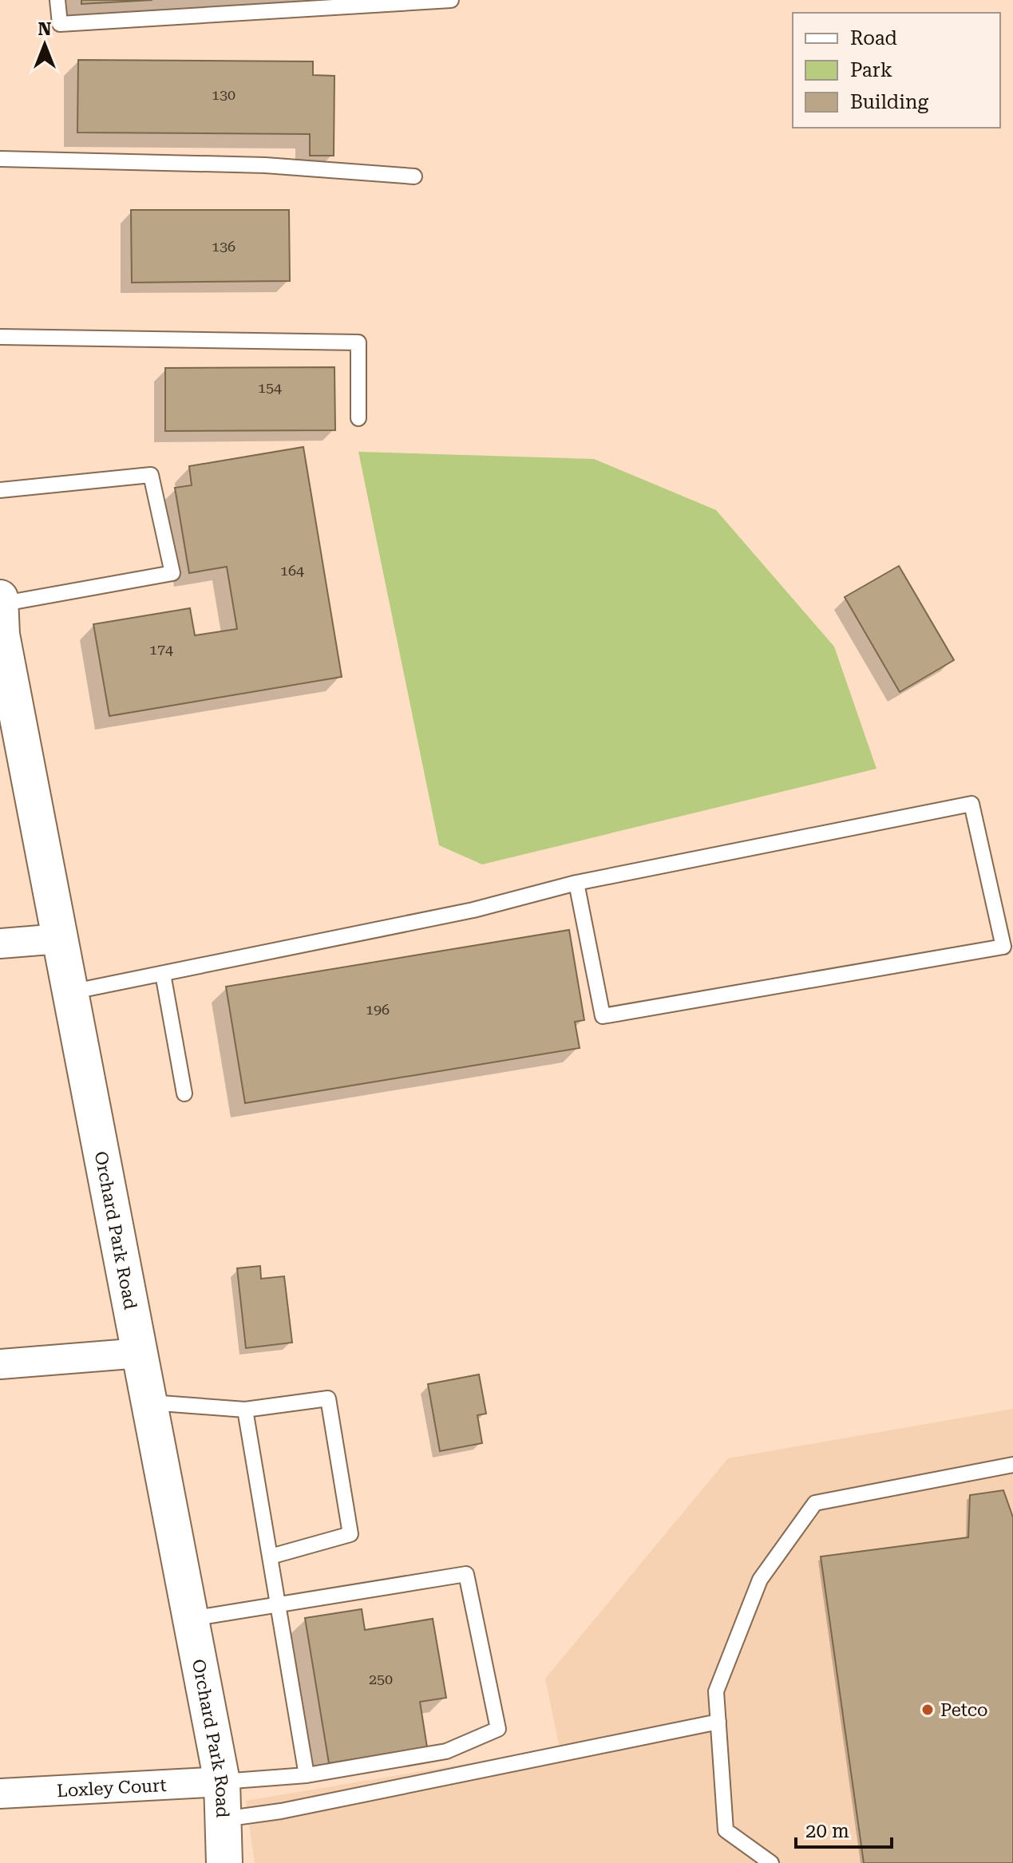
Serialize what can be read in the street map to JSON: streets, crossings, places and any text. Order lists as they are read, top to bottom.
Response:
{
  "streets": {
    "main road": ["Orchard Park Road"],
    "street": ["Loxley Court"]
  },
  "crossings": [
    ["Orchard Park Road", "Loxley Court"]
  ],
  "places": ["Petco"],
  "house_numbers": [
    "130",
    "136",
    "154",
    "164",
    "174",
    "196",
    "250"
  ],
  "legend": ["Road", "Park", "Building"],
  "scale_bar": "20 m",
  "north": "top"
}
